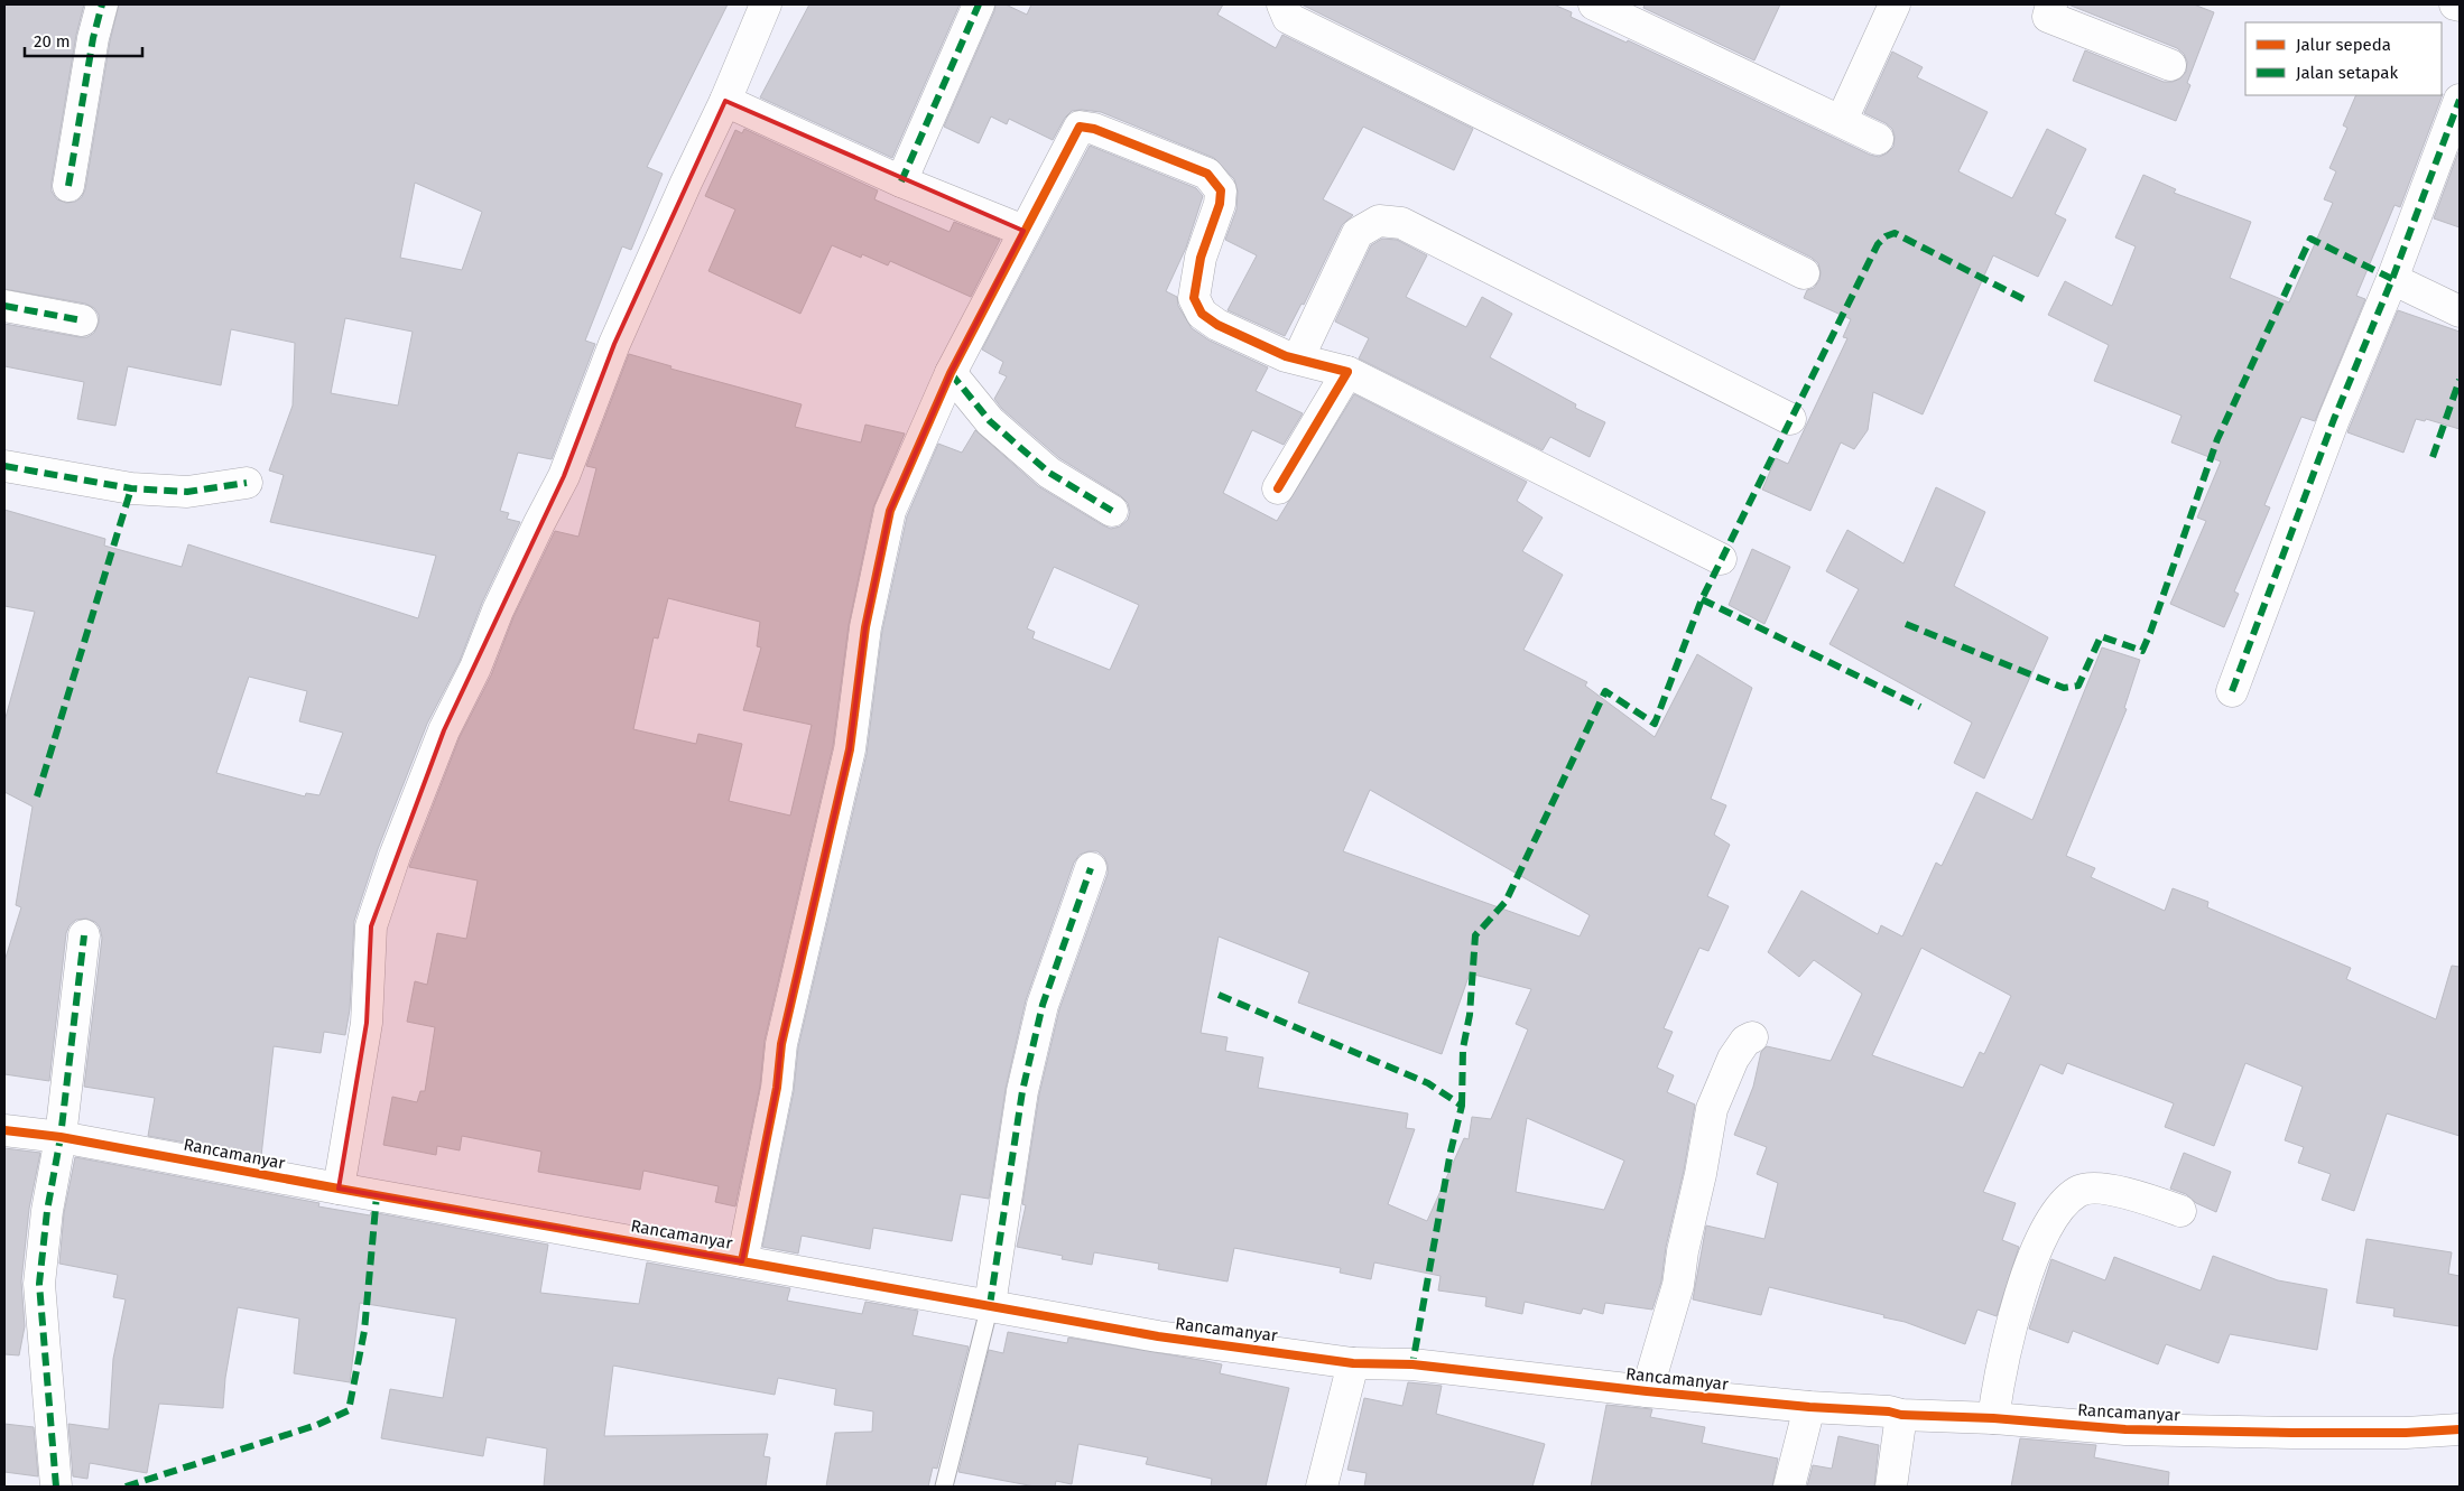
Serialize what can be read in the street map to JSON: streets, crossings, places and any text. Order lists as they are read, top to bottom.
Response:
{
  "streets": {
    "street": ["Rancamanyar"]
  },
  "legend": ["Jalur sepeda", "Jalan setapak"],
  "scale_bar": "20 m"
}
